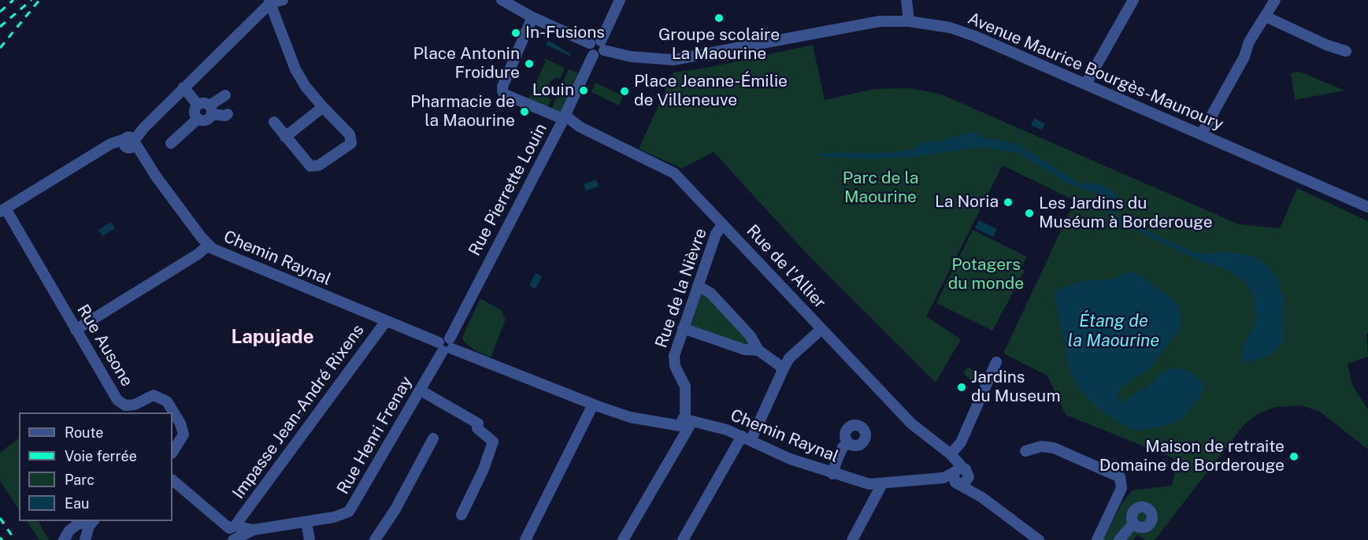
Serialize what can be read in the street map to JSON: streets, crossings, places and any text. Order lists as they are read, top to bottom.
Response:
{
  "streets": {
    "street": [
      "Avenue Maurice Bourgès-Maunoury",
      "Rue Pierrette Louin",
      "Chemin Raynal",
      "Rue de l'Allier",
      "Rue de la Nièvre",
      "Rue Ausone",
      "Impasse Jean-André Rixens",
      "Rue Henri Frenay"
    ]
  },
  "crossings": [
    ["Avenue Maurice Bourgès-Maunoury", "Rue Pierrette Louin"],
    ["Rue Pierrette Louin", "Chemin Raynal"],
    ["Rue Pierrette Louin", "Rue de l'Allier"],
    ["Rue Pierrette Louin", "Rue Henri Frenay"],
    ["Chemin Raynal", "Rue de l'Allier"],
    ["Chemin Raynal", "Rue de la Nièvre"],
    ["Chemin Raynal", "Impasse Jean-André Rixens"],
    ["Chemin Raynal", "Rue Henri Frenay"],
    ["Rue de l'Allier", "Rue de la Nièvre"],
    ["Impasse Jean-André Rixens", "Rue Henri Frenay"]
  ],
  "districts": ["Lapujade"],
  "water": ["Étang de la Maourine"],
  "parks": ["Parc de la Maourine", "Potagers du monde"],
  "places": [
    "Groupe scolaire La Maourine",
    "In-Fusions",
    "Place Antonin Froidure",
    "Louin",
    "Place Jeanne-Émilie de Villeneuve",
    "Pharmacie de la Maourine",
    "La Noria",
    "Les Jardins du Muséum à Borderouge",
    "Jardins du Museum",
    "Maison de retraite Domaine de Borderouge"
  ],
  "legend": [
    "Route",
    "Voie ferrée",
    "Parc",
    "Eau"
  ]
}
